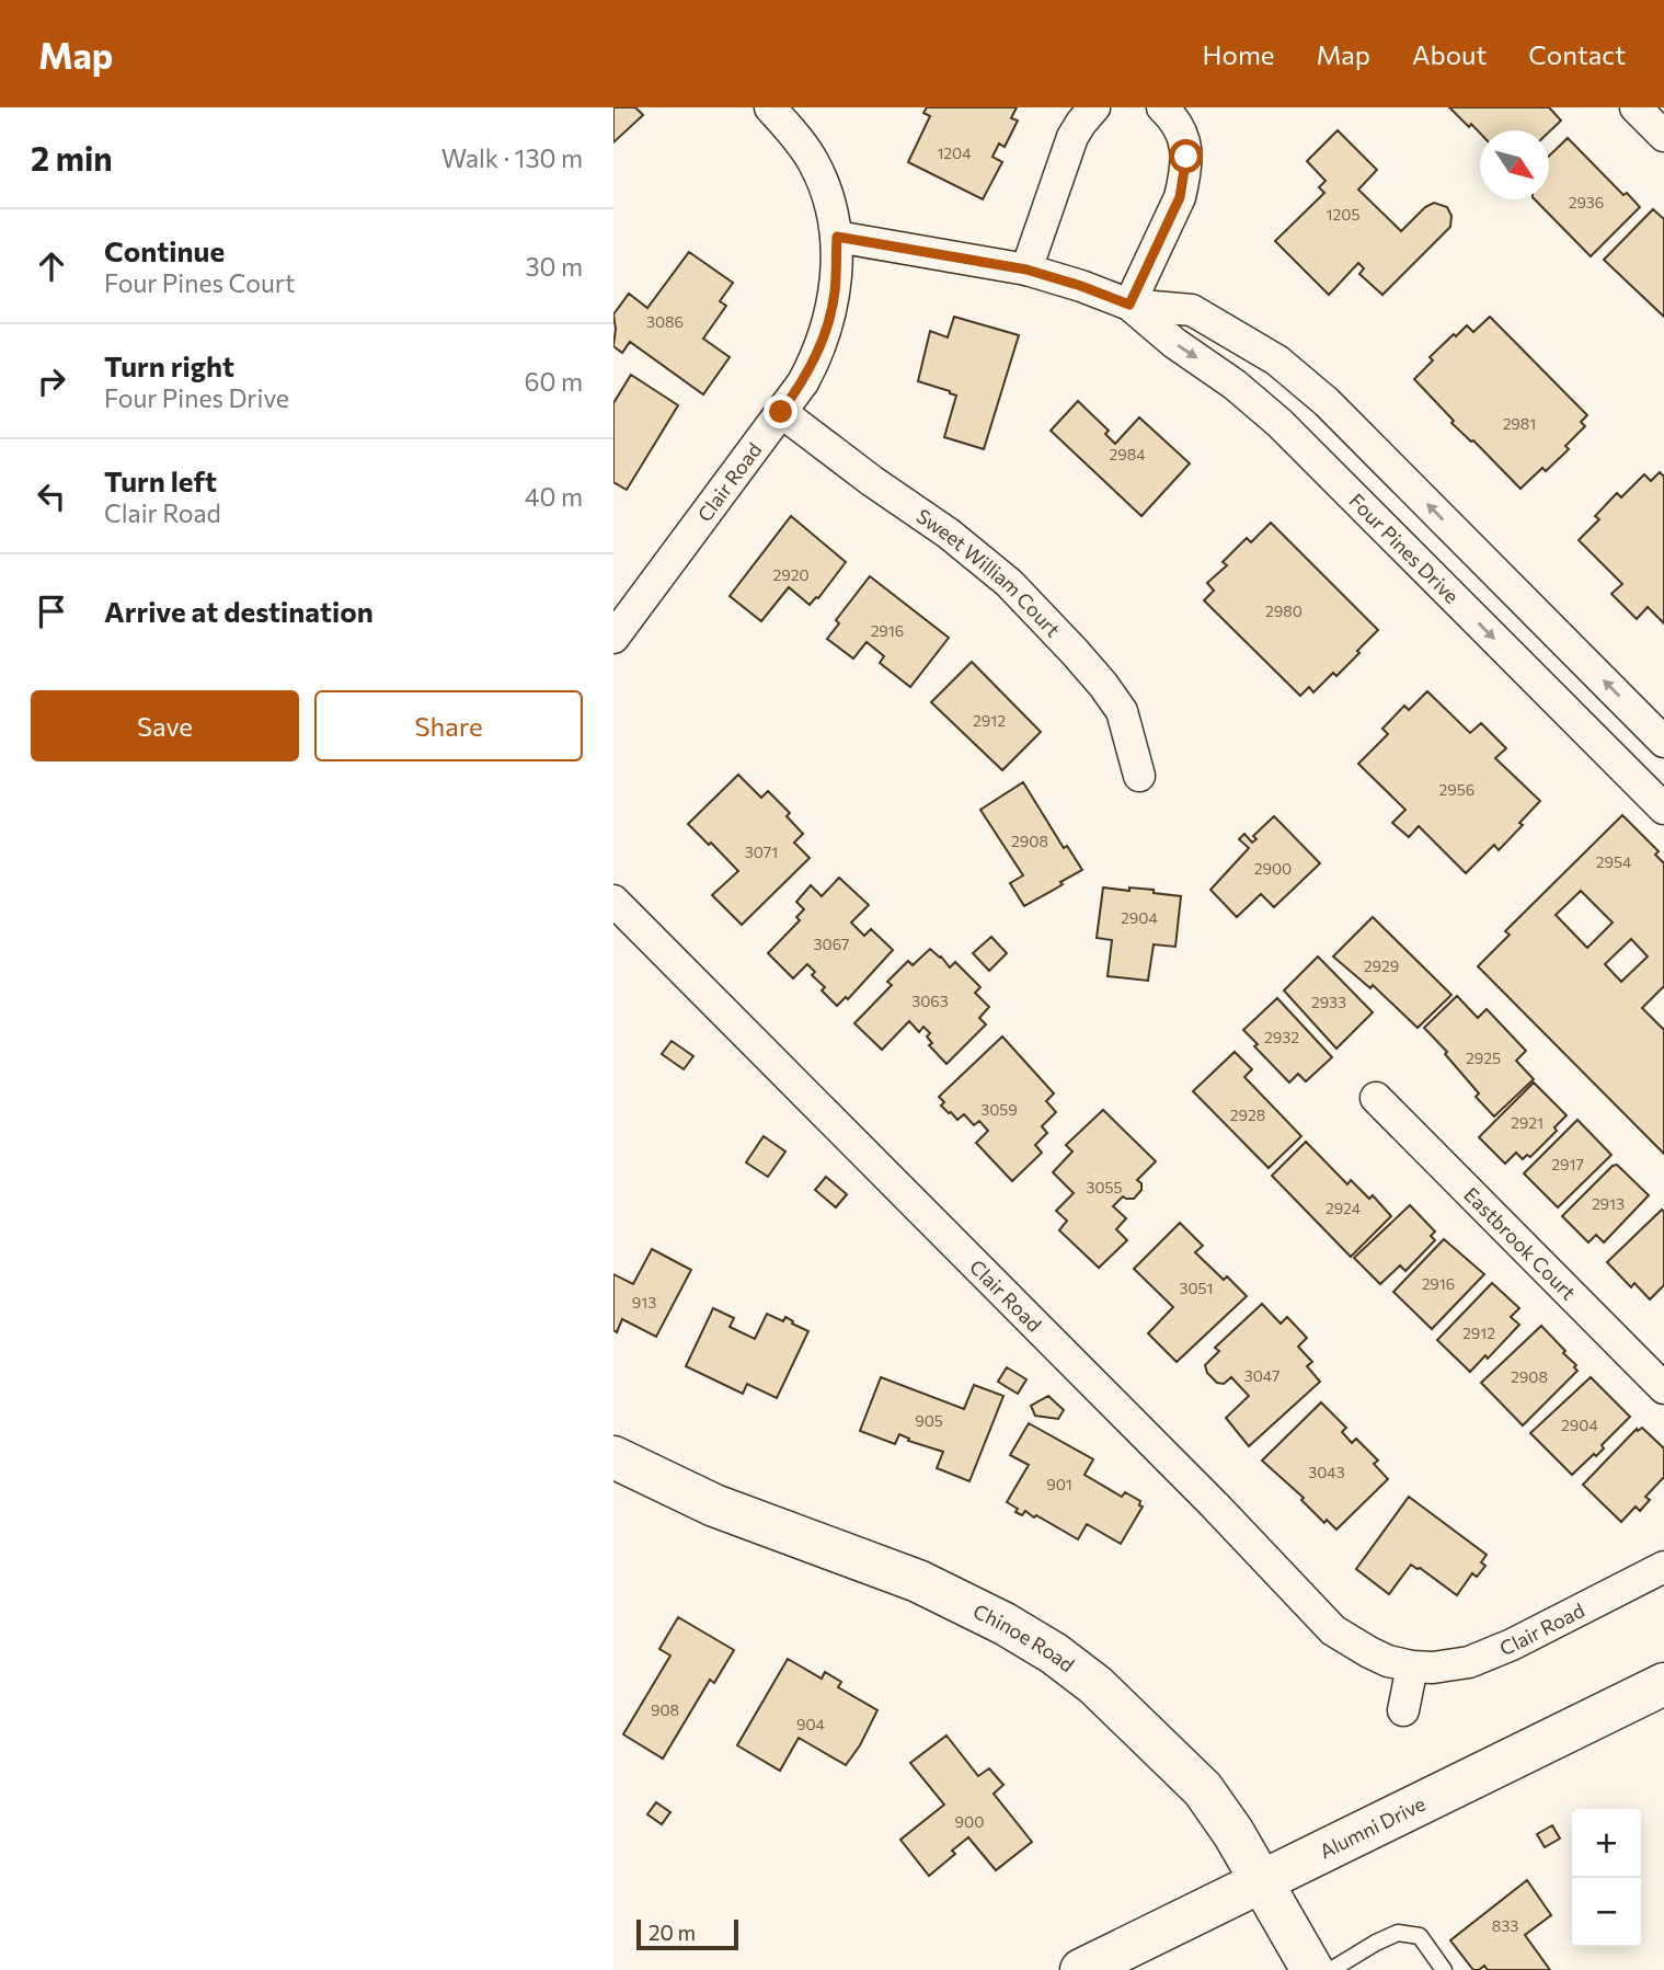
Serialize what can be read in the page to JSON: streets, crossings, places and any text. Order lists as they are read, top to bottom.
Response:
{
  "streets": {
    "street": [
      "Clair Road",
      "Four Pines Drive",
      "Sweet William Court",
      "Eastbrook Court",
      "Chinoe Road",
      "Alumni Drive"
    ]
  },
  "crossings": [
    ["Clair Road", "Four Pines Drive"],
    ["Clair Road", "Sweet William Court"],
    ["Chinoe Road", "Alumni Drive"]
  ],
  "house_numbers": [
    "1204",
    "2936",
    "1205",
    "3086",
    "2981",
    "2984",
    "2920",
    "2980",
    "2916",
    "2912",
    "2956",
    "2908",
    "3071",
    "2954",
    "2900",
    "2904",
    "3067",
    "2929",
    "3063",
    "2933",
    "2932",
    "2925",
    "3059",
    "2928",
    "2921",
    "2917",
    "3055",
    "2913",
    "2924",
    "2916",
    "3051",
    "913",
    "2912",
    "3047",
    "2908",
    "905",
    "2904",
    "3043",
    "901",
    "908",
    "904",
    "900",
    "833"
  ],
  "scale_bar": "20 m",
  "north": "bottom right",
  "page": {
    "header": "Map",
    "nav": [
      "Home",
      "Map",
      "About",
      "Contact"
    ],
    "heading": ["2 min", "Walk · 130 m"],
    "list": [
      ["Continue", "Four Pines Court", "30 m"],
      ["Turn right", "Four Pines Drive", "60 m"],
      ["Turn left", "Clair Road", "40 m"],
      "Arrive at destination"
    ],
    "buttons": ["Save", "Share"],
    "map_buttons": ["+", "−"],
    "scale": "20 m"
  }
}
